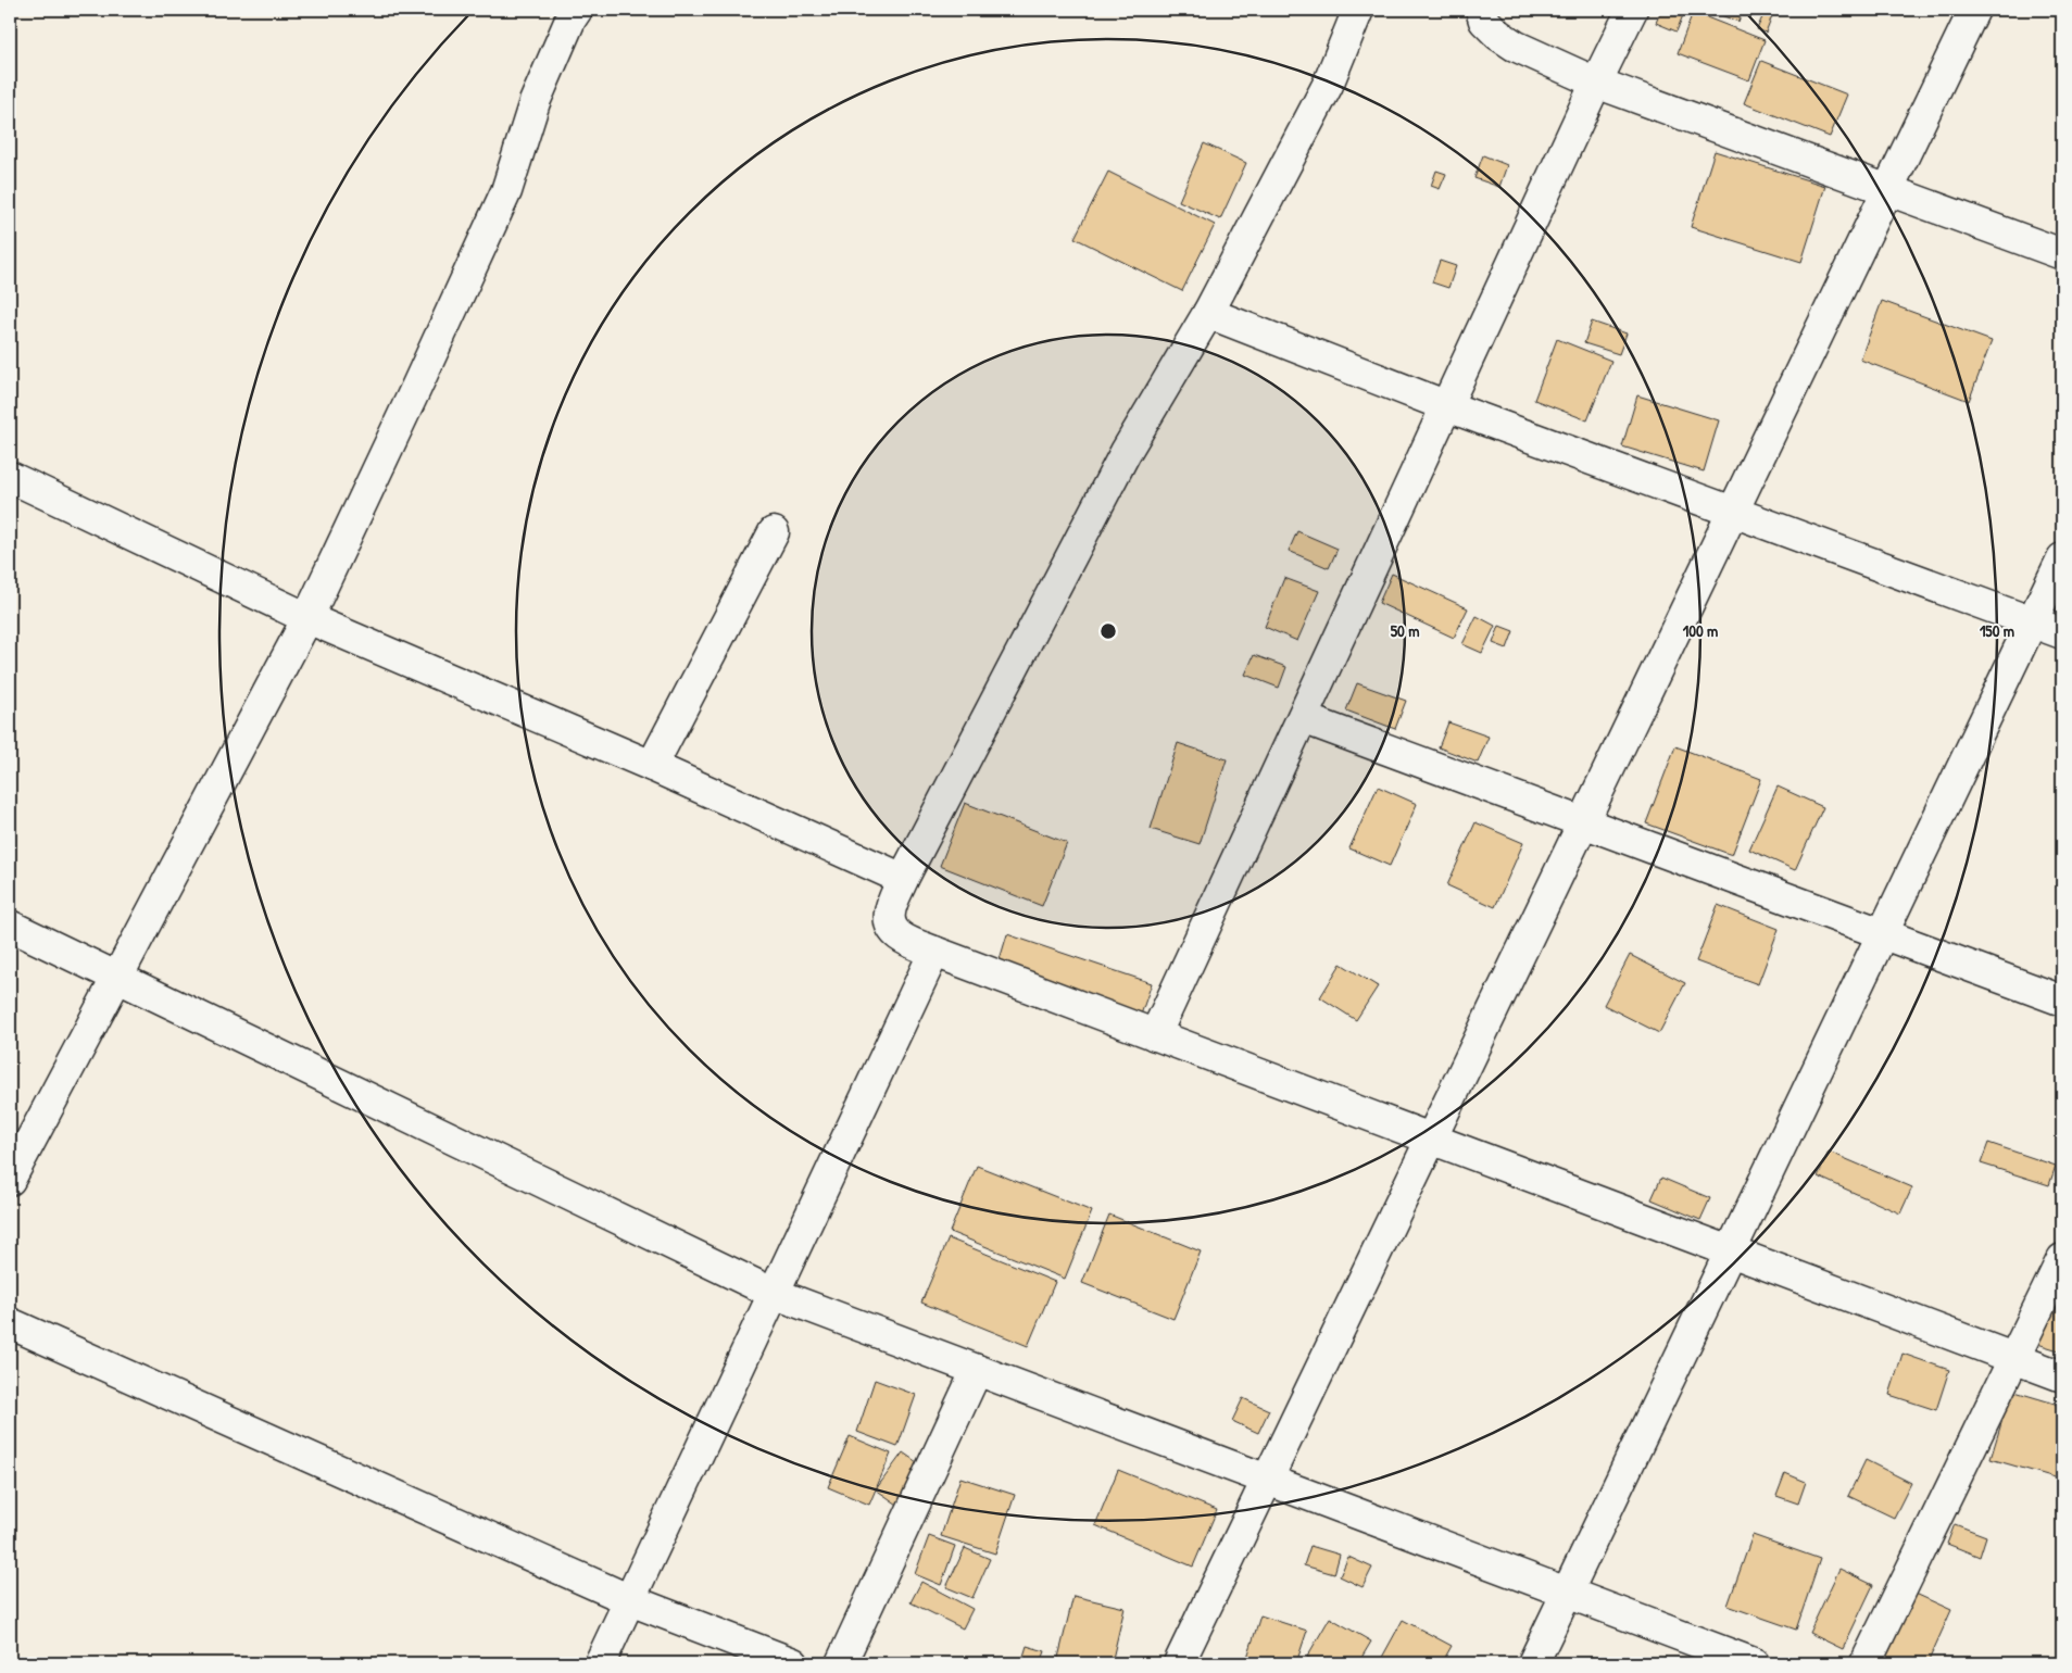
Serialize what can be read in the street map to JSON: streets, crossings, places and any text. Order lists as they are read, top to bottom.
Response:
{
  "rings": ["50 m", "100 m", "150 m"]
}
